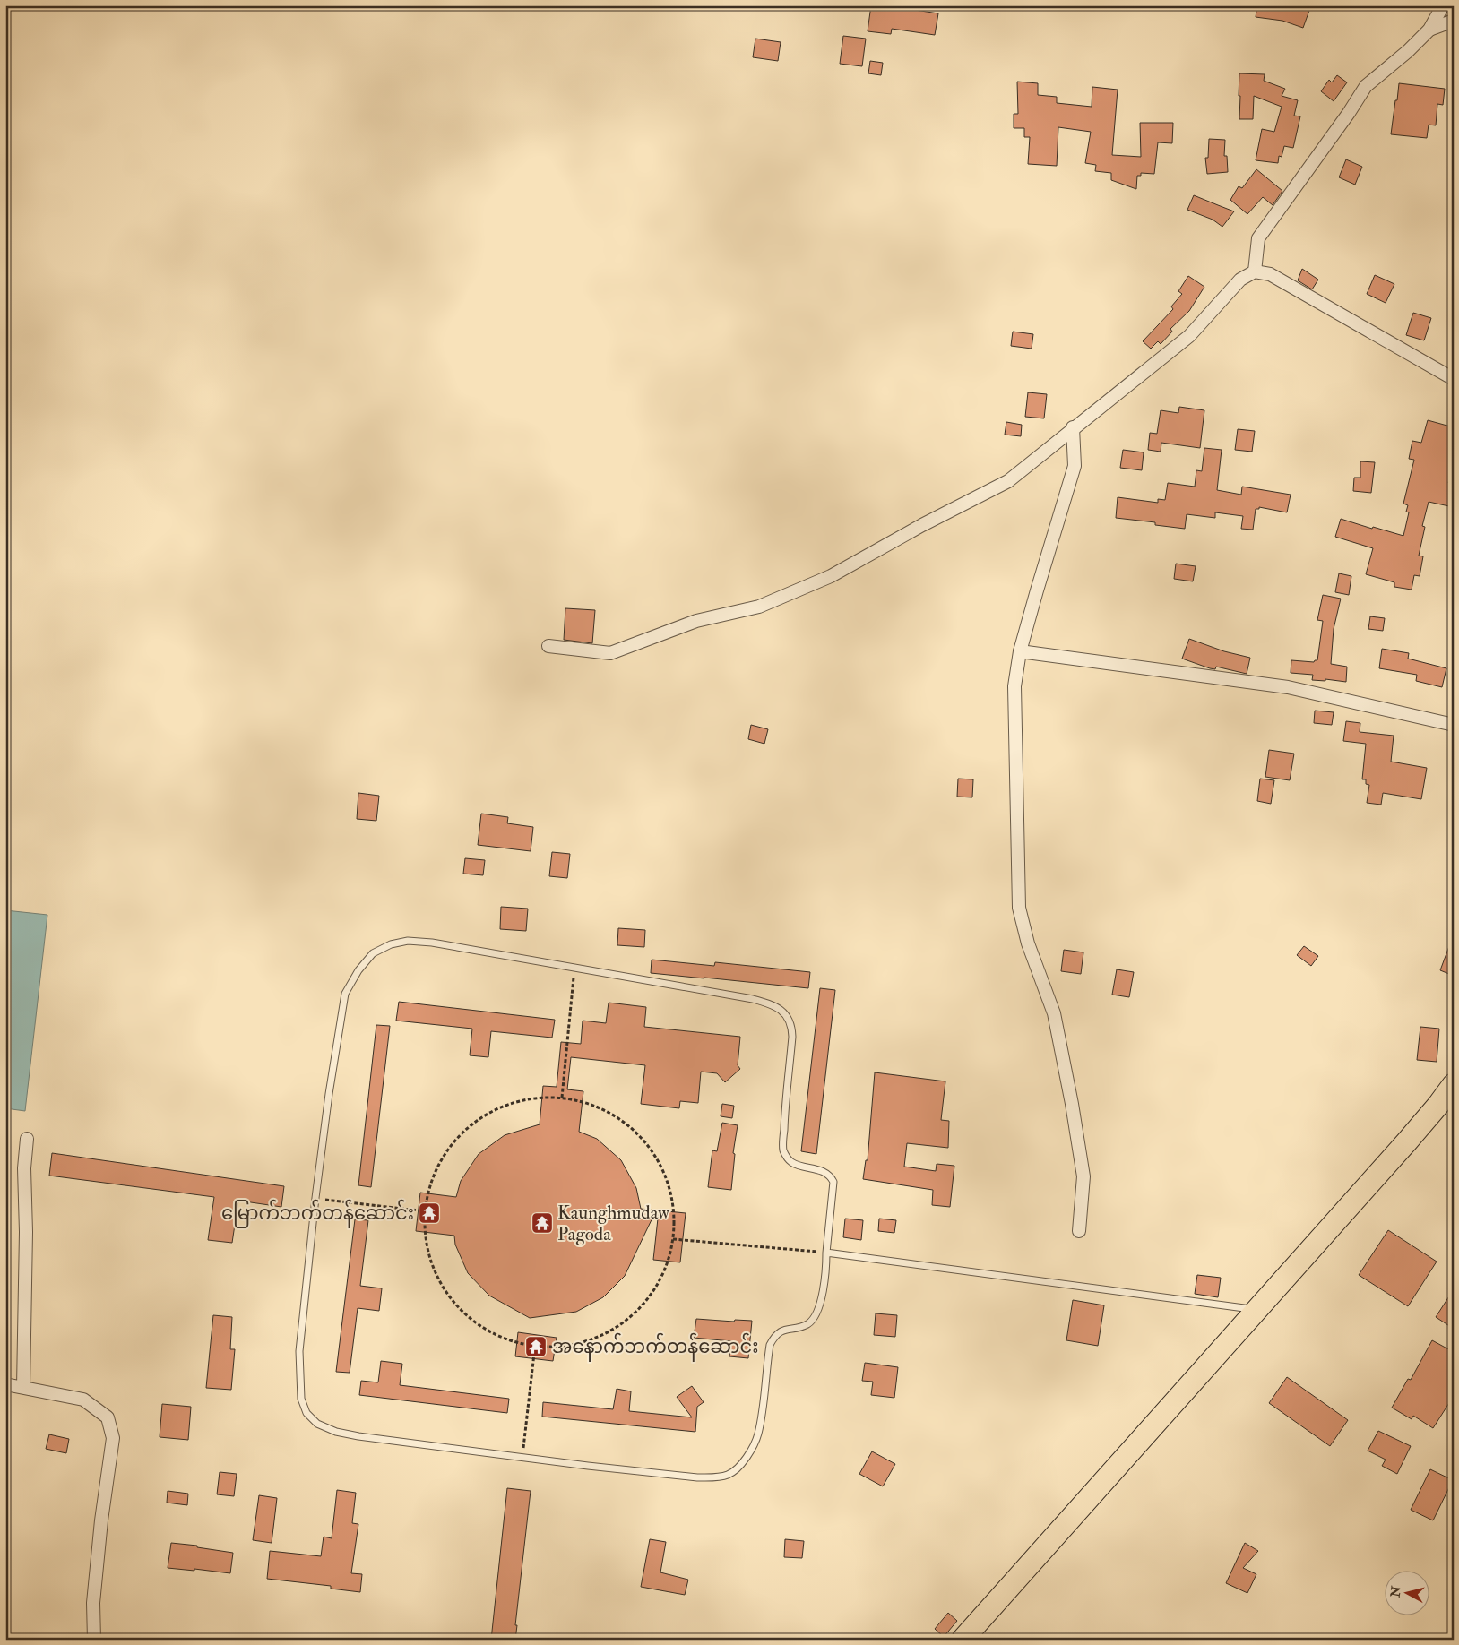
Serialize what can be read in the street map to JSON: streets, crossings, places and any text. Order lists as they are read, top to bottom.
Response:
{
  "places": {
    "temple": ["မြောက်ဘက်တန်ဆောင်း", "Kaunghmudaw Pagoda", "အနောက်ဘက်တန်ဆောင်း"]
  },
  "north": "left"
}
